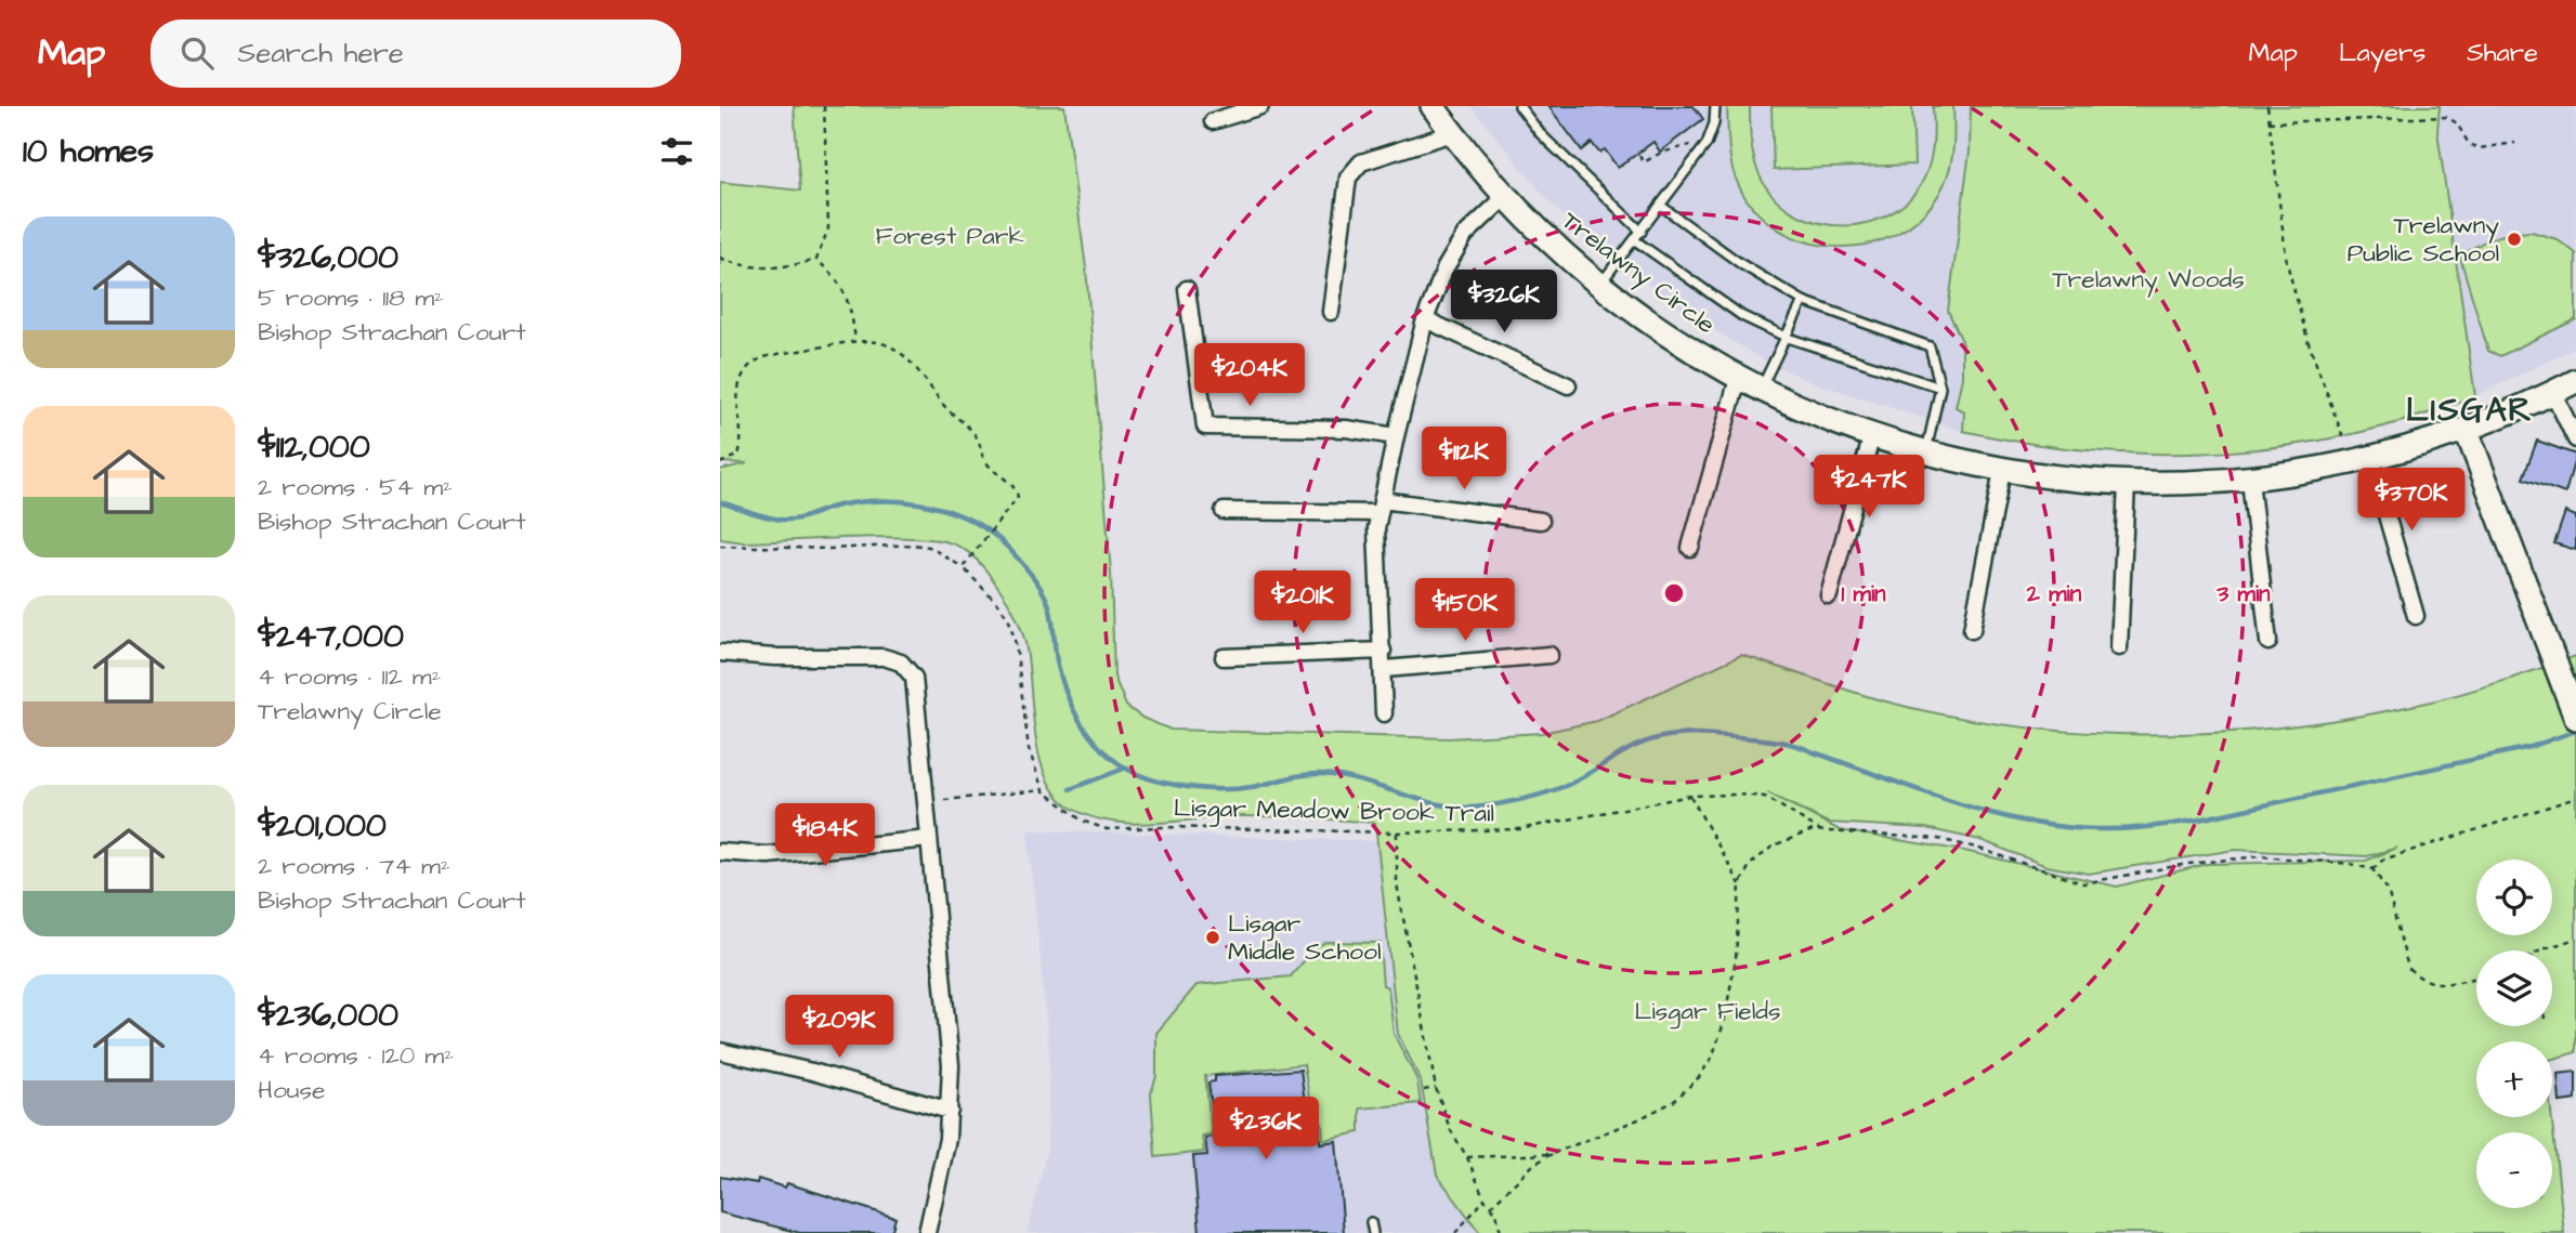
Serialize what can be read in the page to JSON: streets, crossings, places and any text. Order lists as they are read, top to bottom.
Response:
{
  "streets": {
    "street": ["Trelawny Circle"],
    "path": ["Lisgar Meadow Brook Trail"]
  },
  "districts": ["LISGAR"],
  "parks": ["Forest Park", "Trelawny Woods", "Lisgar Fields"],
  "places": ["Trelawny Public School", "Lisgar Middle School"],
  "page": {
    "header": "Map",
    "search": "Search here",
    "nav": ["Map", "Layers", "Share"],
    "heading": "10 homes",
    "list": [
      {
        "name": "$326,000",
        "note": "5 rooms · 118 m² · Bishop Strachan Court"
      },
      {
        "name": "$112,000",
        "note": "2 rooms · 54 m² · Bishop Strachan Court"
      },
      {
        "name": "$247,000",
        "note": "4 rooms · 112 m² · Trelawny Circle"
      },
      {
        "name": "$201,000",
        "note": "2 rooms · 74 m² · Bishop Strachan Court"
      },
      {
        "name": "$236,000",
        "note": "4 rooms · 120 m² · House"
      }
    ],
    "price": [
      "$326K",
      "$204K",
      "$112K",
      "$247K",
      "$370K",
      "$201K",
      "$150K",
      "$184K",
      "$209K",
      "$236K"
    ],
    "map_buttons": ["+", "−"]
  },
  "rings": ["1 min", "2 min", "3 min"]
}
